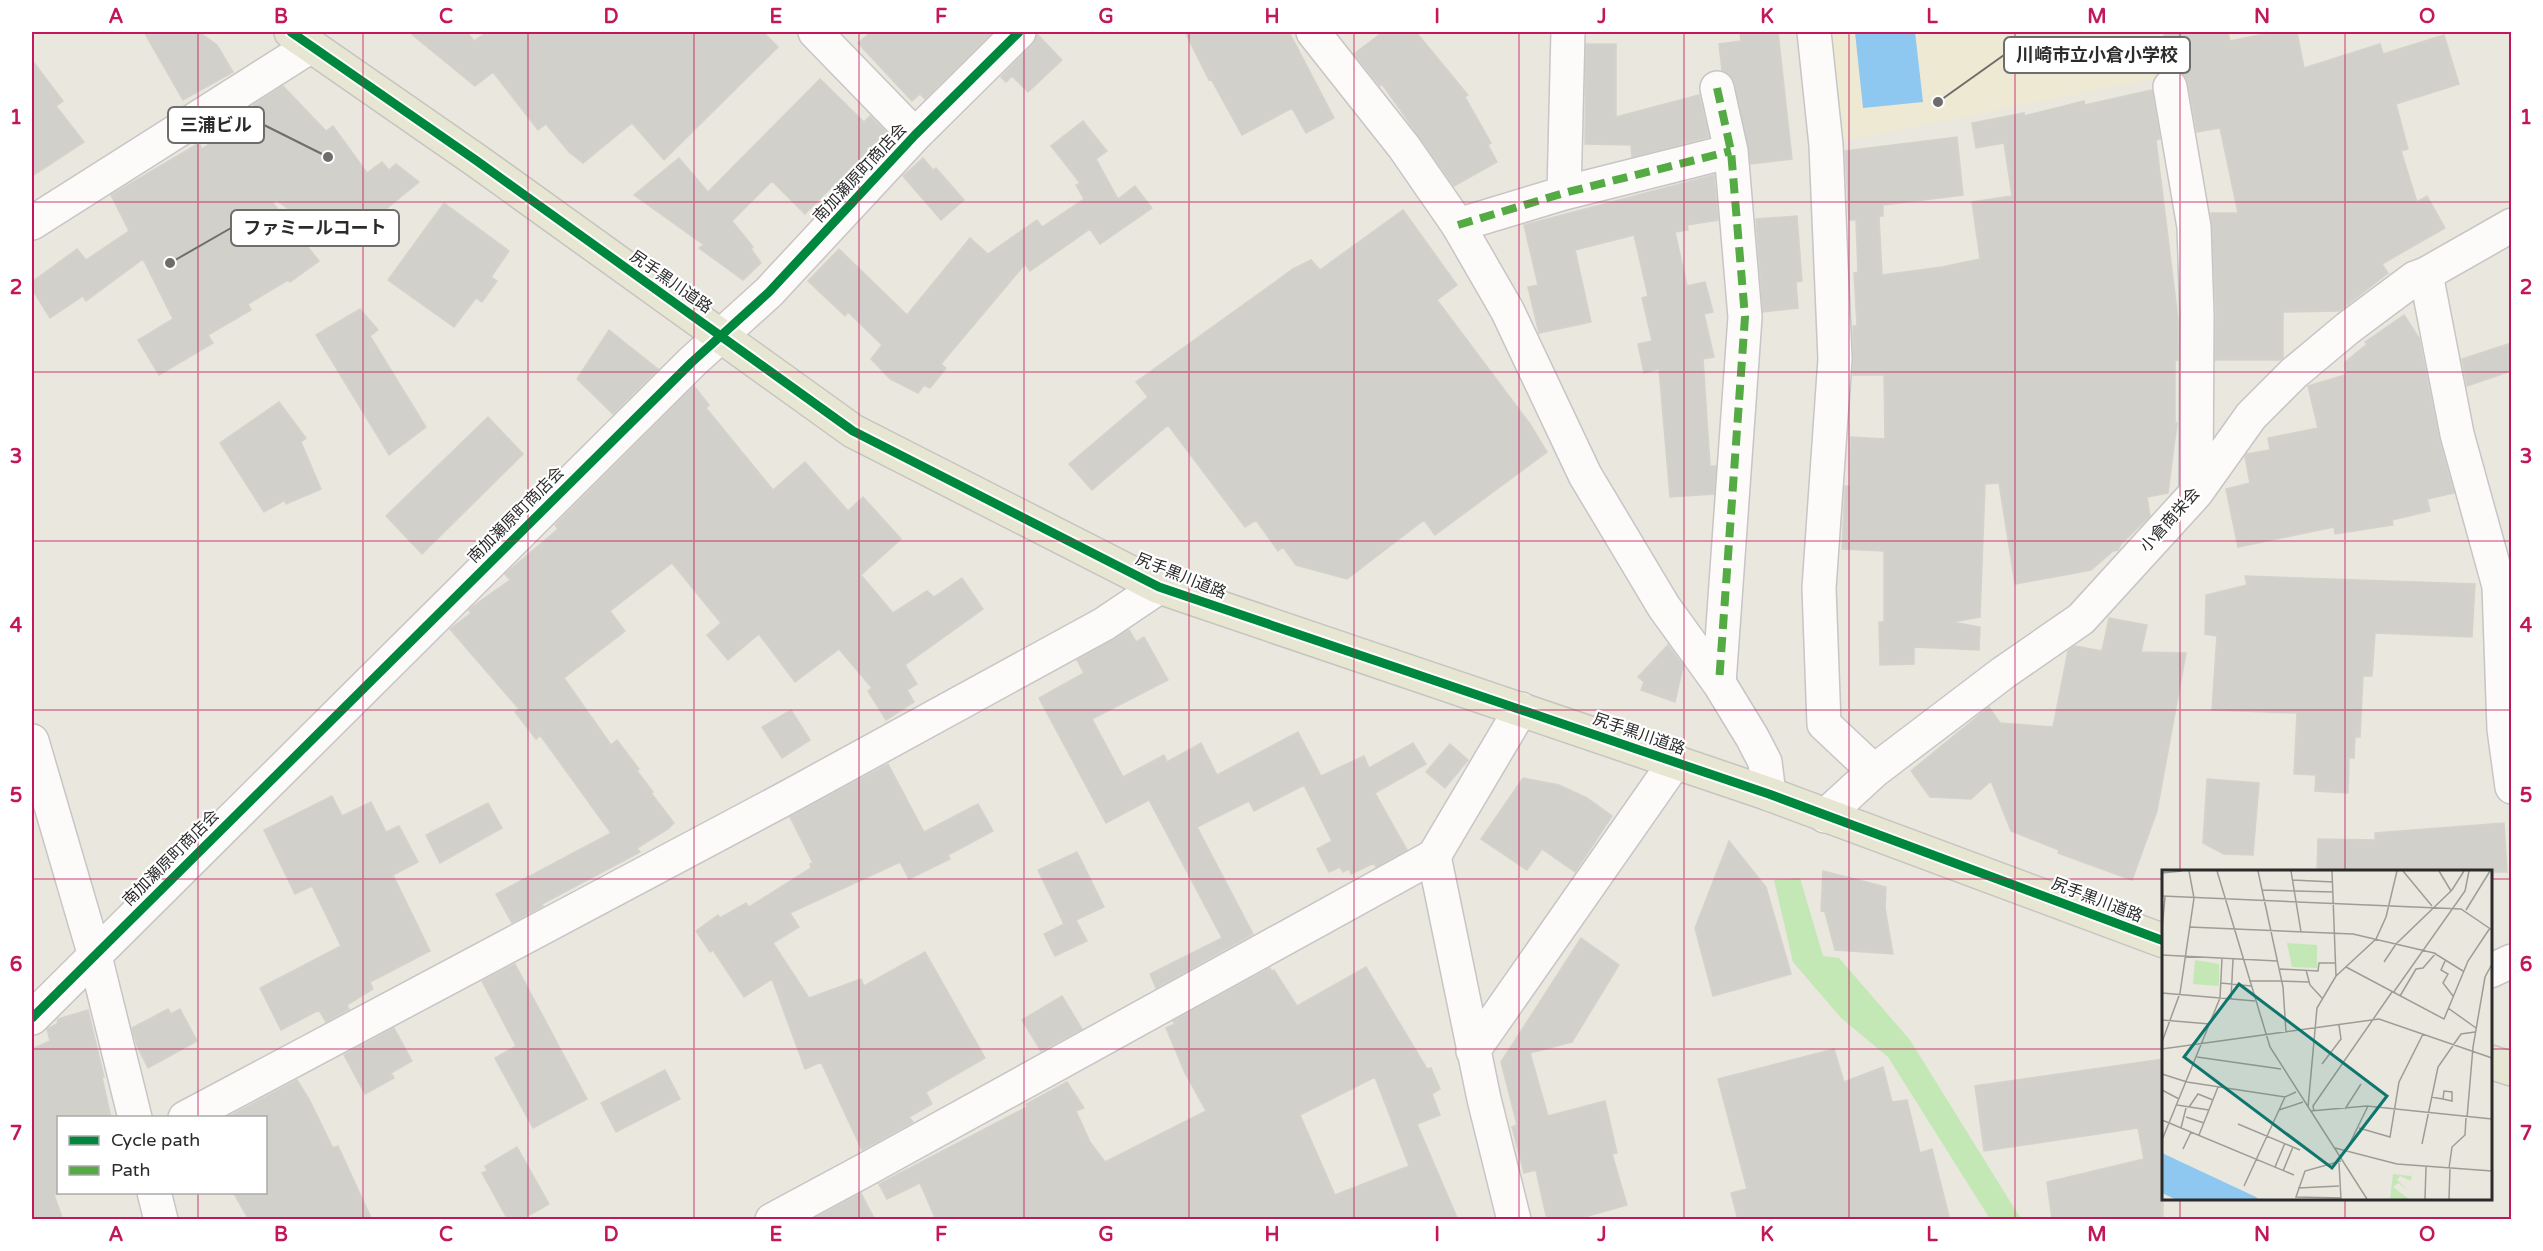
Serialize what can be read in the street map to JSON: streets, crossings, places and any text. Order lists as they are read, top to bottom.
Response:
{
  "streets": {
    "main road": ["尻手黒川道路"],
    "street": ["南加瀬原町商店会", "小倉商栄会"]
  },
  "crossings": [
    ["南加瀬原町商店会", "尻手黒川道路"],
    ["尻手黒川道路", "小倉商栄会"]
  ],
  "places": ["川崎市立小倉小学校", "三浦ビル", "ファミールコート"],
  "legend": ["Cycle path", "Path"],
  "grid": {
    "columns": [
      "A",
      "B",
      "C",
      "D",
      "E",
      "F",
      "G",
      "H",
      "I",
      "J",
      "K",
      "L",
      "M",
      "N",
      "O"
    ],
    "rows": [
      "1",
      "2",
      "3",
      "4",
      "5",
      "6",
      "7"
    ]
  }
}
